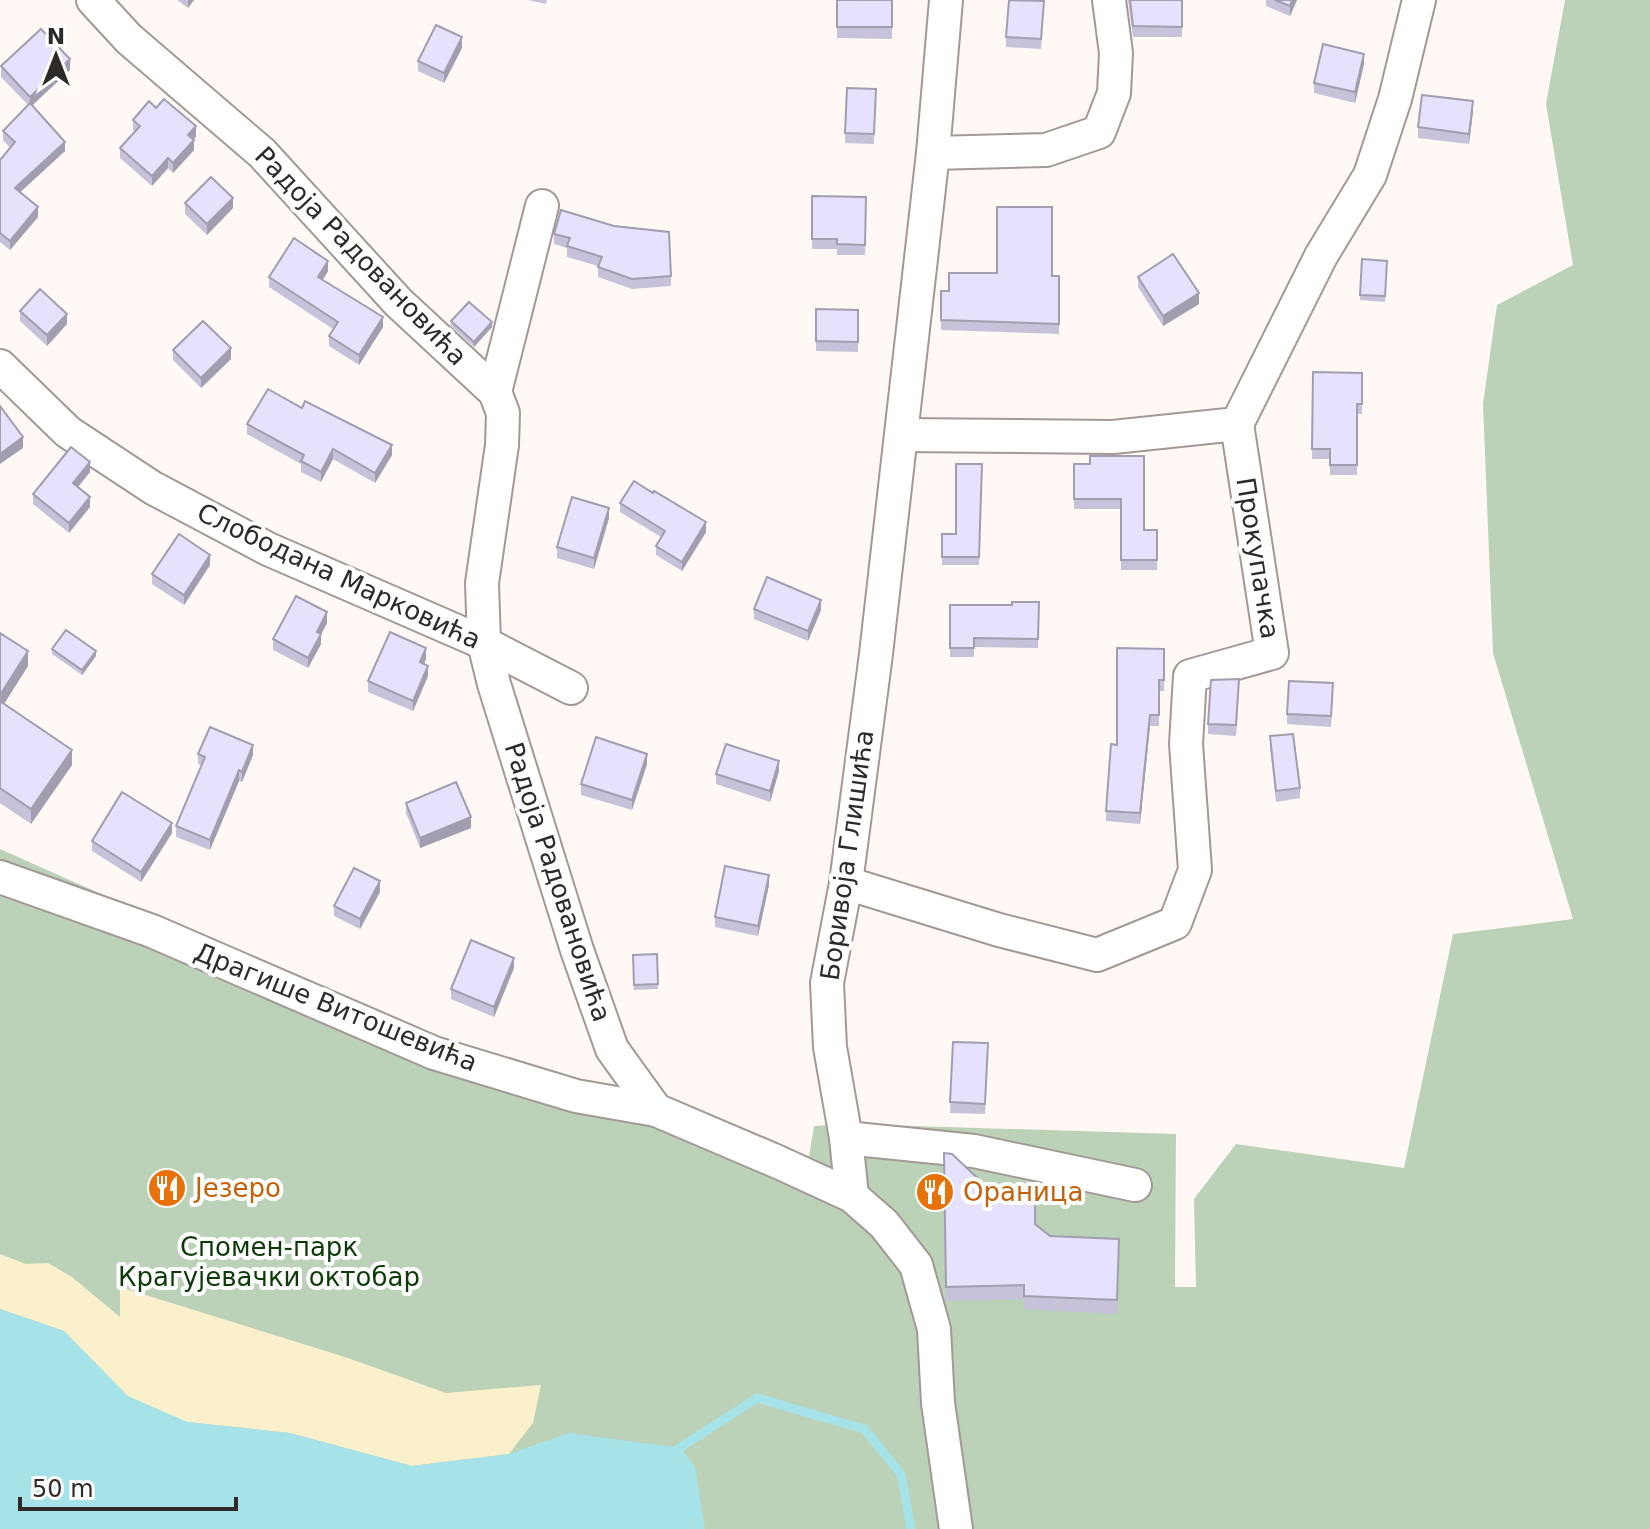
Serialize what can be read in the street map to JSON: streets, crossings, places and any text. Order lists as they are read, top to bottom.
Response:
{
  "streets": {
    "street": [
      "Радоја Радовановића",
      "Прокупачка",
      "Слободана Марковића",
      "Боривоја Глишића",
      "Драгише Витошевића"
    ]
  },
  "crossings": [
    ["Радоја Радовановића", "Слободана Марковића"],
    ["Радоја Радовановића", "Драгише Витошевића"],
    ["Прокупачка", "Боривоја Глишића"],
    ["Боривоја Глишића", "Драгише Витошевића"]
  ],
  "parks": ["Спомен-парк Крагујевачки октобар"],
  "places": {
    "restaurant": ["Језеро", "Ораница"]
  },
  "scale_bar": "50 m",
  "north": "top"
}
